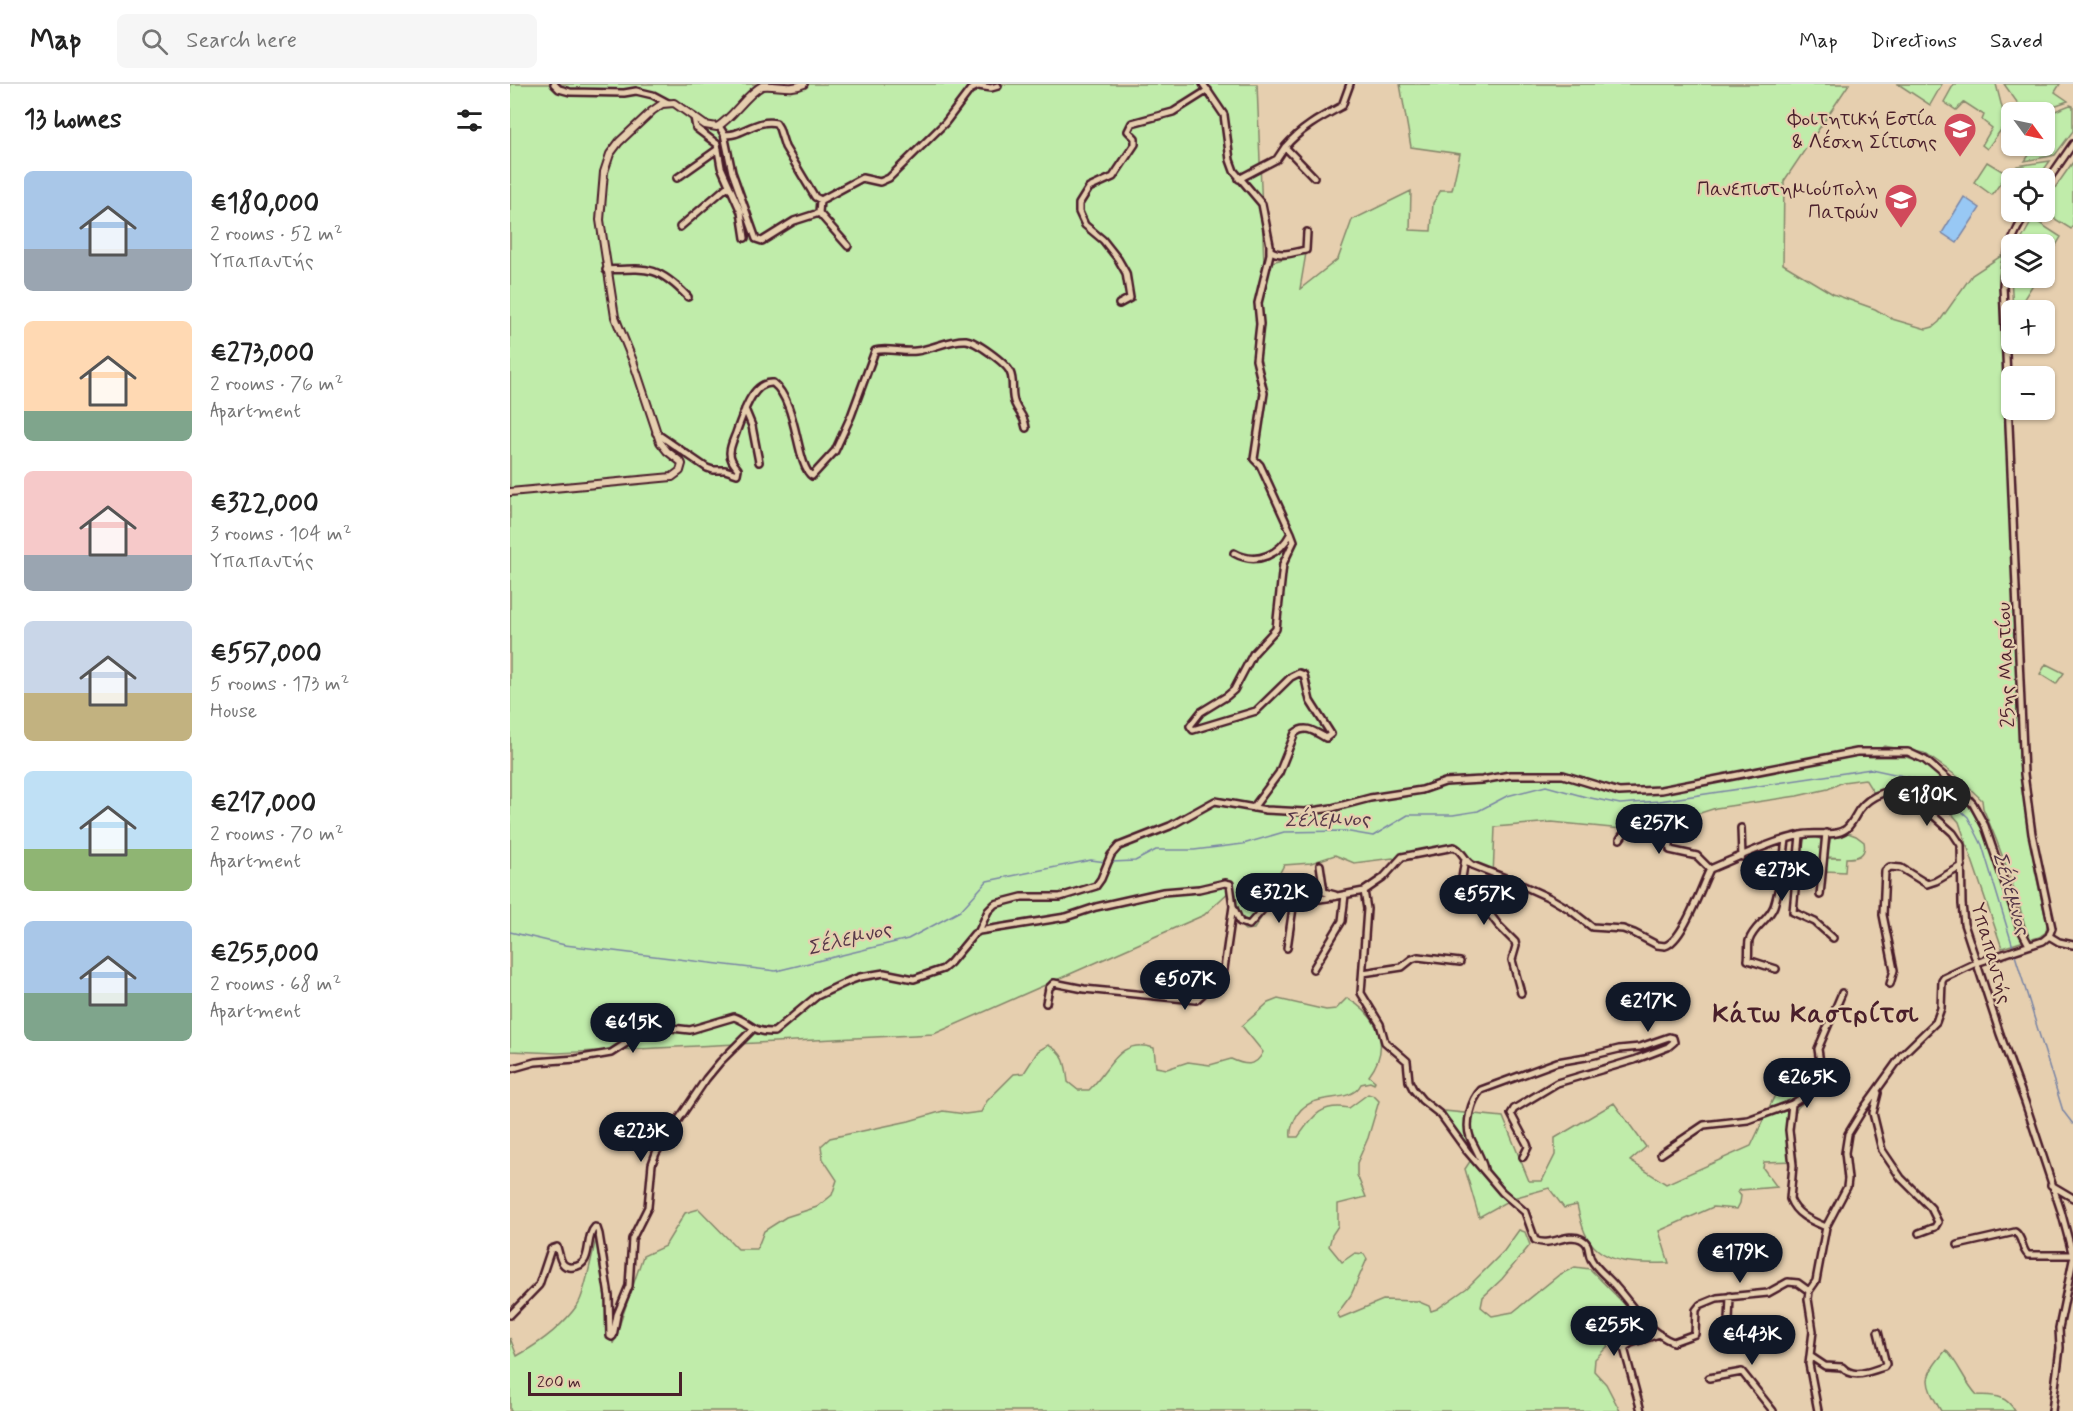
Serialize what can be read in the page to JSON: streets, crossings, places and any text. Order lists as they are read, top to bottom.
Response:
{
  "streets": {
    "street": ["25ης Μαρτίου", "Υπαπαντής"]
  },
  "districts": ["Κάτω Καστρίτσι"],
  "water": ["Σέλεμνος"],
  "places": {
    "school or university": ["Φοιτητική Εστία & Λέσχη Σίτισης", "Πανεπιστημιούπολη Πατρών"]
  },
  "scale_bar": "200 m",
  "north": "bottom right",
  "page": {
    "header": "Map",
    "search": "Search here",
    "nav": ["Map", "Directions", "Saved"],
    "heading": "13 homes",
    "map_buttons": ["+", "−"],
    "list": [
      {
        "name": "€180,000",
        "note": "2 rooms · 52 m² · Υπαπαντής"
      },
      {
        "name": "€273,000",
        "note": "2 rooms · 76 m² · Apartment"
      },
      {
        "name": "€322,000",
        "note": "3 rooms · 104 m² · Υπαπαντής"
      },
      {
        "name": "€557,000",
        "note": "5 rooms · 173 m² · House"
      },
      {
        "name": "€217,000",
        "note": "2 rooms · 70 m² · Apartment"
      },
      {
        "name": "€255,000",
        "note": "2 rooms · 68 m² · Apartment"
      }
    ],
    "price": [
      "€180K",
      "€257K",
      "€273K",
      "€322K",
      "€557K",
      "€507K",
      "€217K",
      "€615K",
      "€265K",
      "€223K",
      "€179K",
      "€255K",
      "€443K"
    ],
    "scale": "200 m"
  }
}
